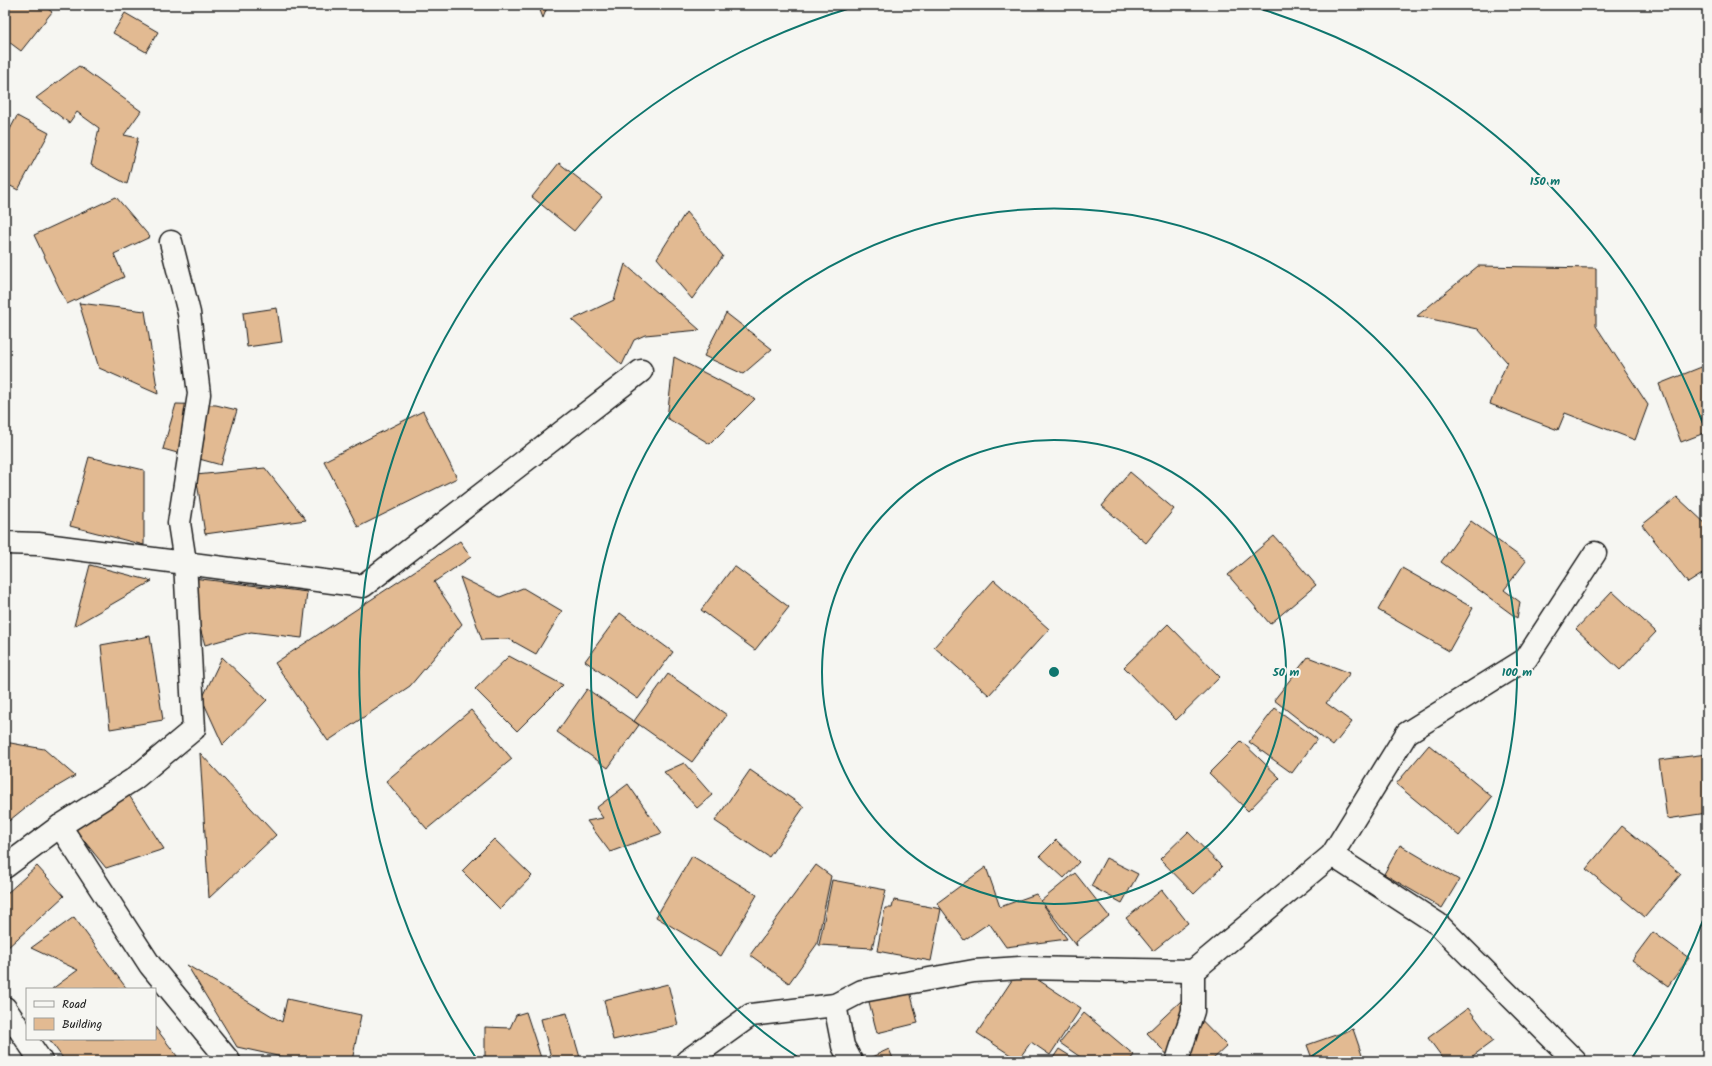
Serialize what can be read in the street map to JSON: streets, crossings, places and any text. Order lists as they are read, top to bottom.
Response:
{
  "legend": ["Road", "Building"],
  "rings": ["150 m", "50 m", "100 m"]
}
